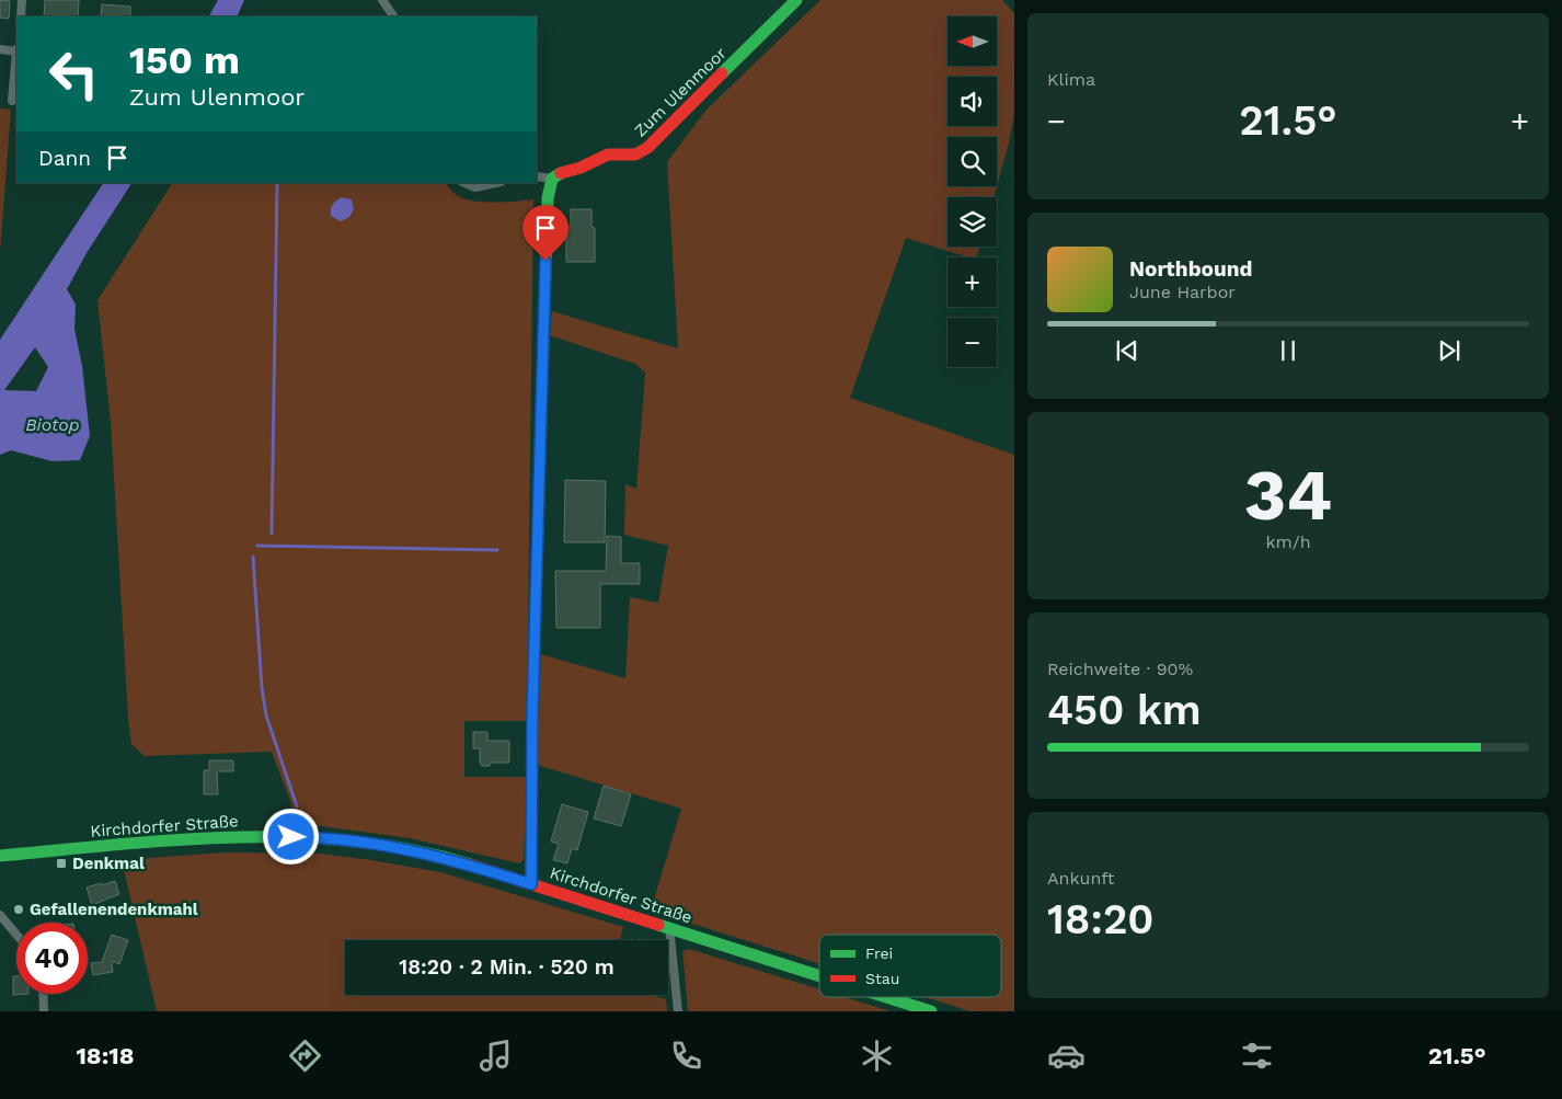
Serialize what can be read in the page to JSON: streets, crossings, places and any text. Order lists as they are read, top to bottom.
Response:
{
  "streets": {
    "street": ["Zum Ulenmoor", "Kirchdorfer Straße"]
  },
  "water": ["Biotop"],
  "places": {
    "transit": ["Denkmal"],
    "other": ["Gefallenendenkmahl"]
  },
  "legend": ["Frei", "Stau"],
  "north": "left",
  "page": {
    "tile": [
      "Klima",
      ["34", "km/h"],
      ["Reichweite · 90%", "450 km"],
      ["Ankunft", "18:20"]
    ],
    "map_buttons": ["+", "−"],
    "turn": ["150 m", "Zum Ulenmoor"],
    "heat": ["−", "21.5°", "+"],
    "then": "Dann",
    "song": ["Northbound", "June Harbor"],
    "limit": "40",
    "trip": "18:20 · 2 Min. · 520 m",
    "tabs": ["18:18", "21.5°"]
  }
}
